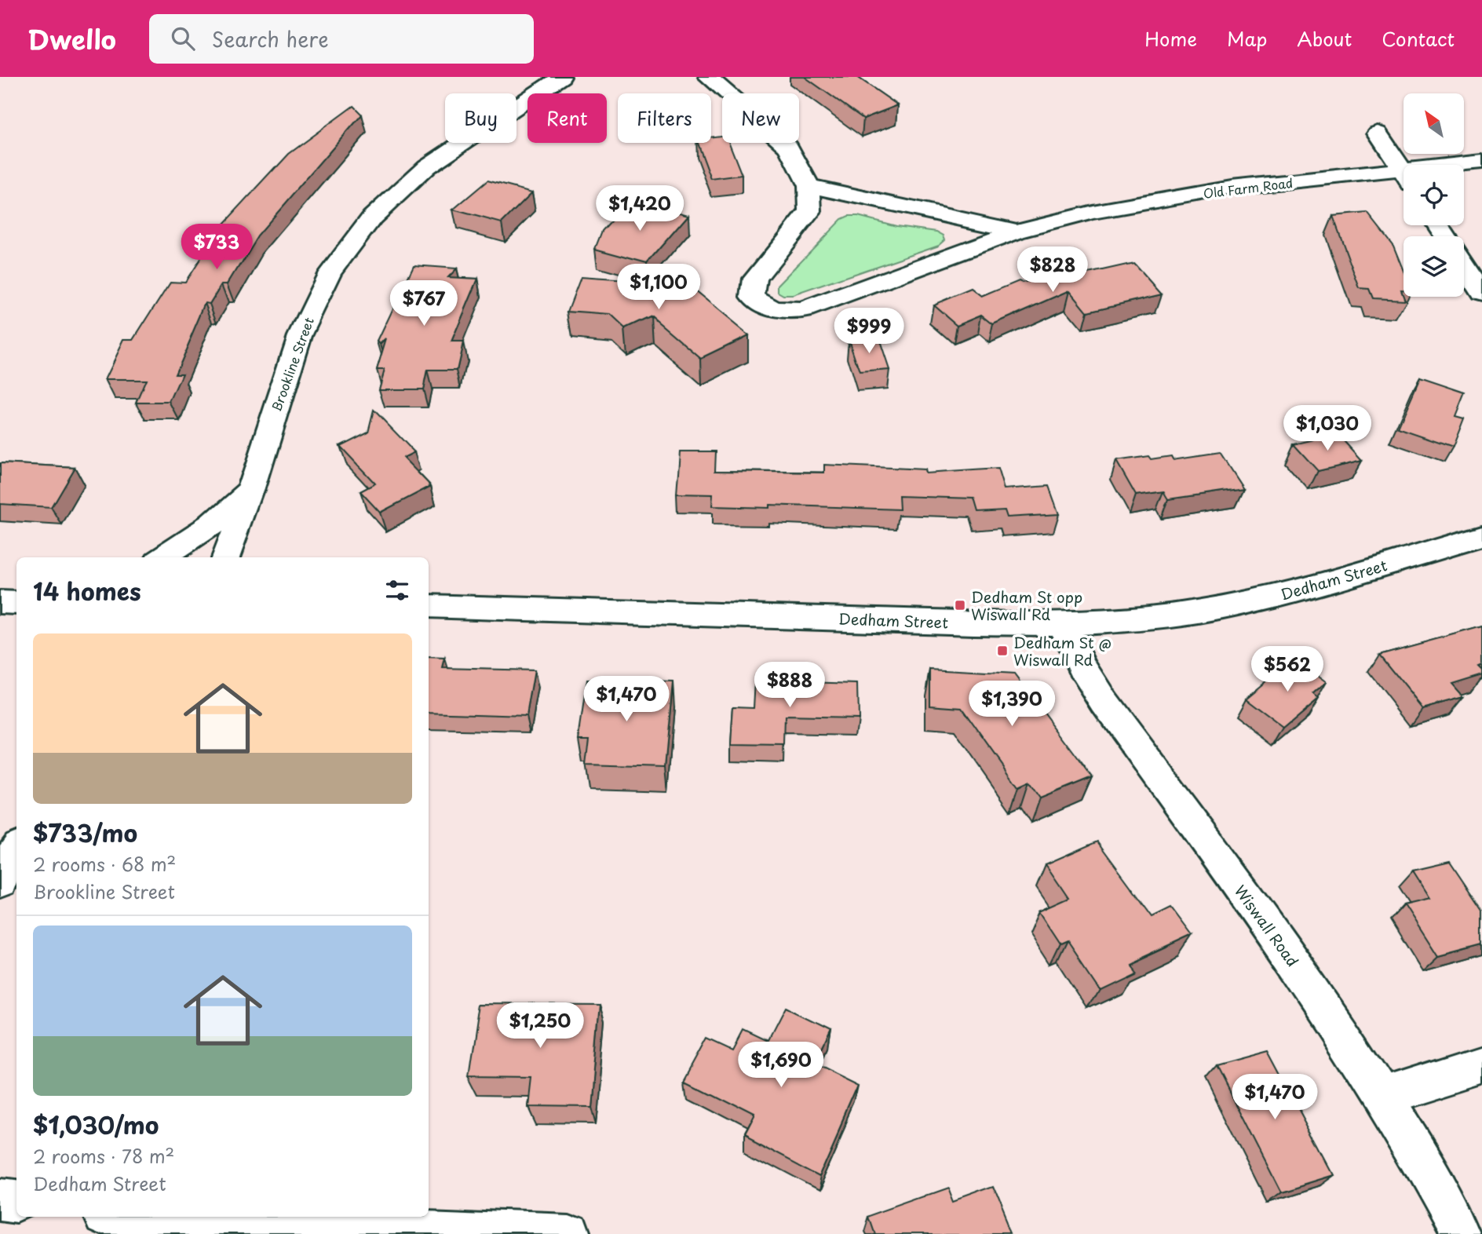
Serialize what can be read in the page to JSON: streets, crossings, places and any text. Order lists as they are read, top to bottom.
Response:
{
  "streets": {
    "street": [
      "Old Farm Road",
      "Brookline Street",
      "Dedham Street",
      "Wiswall Road"
    ]
  },
  "crossings": [
    ["Dedham Street", "Wiswall Road"]
  ],
  "places": {
    "transit": ["Dedham St opp Wiswall Rd", "Dedham St @ Wiswall Rd"]
  },
  "north": "top left",
  "page": {
    "header": "Dwello",
    "search": "Search here",
    "nav": [
      "Home",
      "Map",
      "About",
      "Contact"
    ],
    "chip": [
      "Buy",
      "Rent",
      "Filters",
      "New"
    ],
    "price": [
      "$1,420",
      "$733",
      "$828",
      "$1,100",
      "$767",
      "$999",
      "$1,030",
      "$562",
      "$888",
      "$1,470",
      "$1,390",
      "$1,250",
      "$1,690",
      "$1,470"
    ],
    "heading": "14 homes",
    "list": [
      {
        "name": "$733/mo",
        "note": "2 rooms · 68 m² · Brookline Street"
      },
      {
        "name": "$1,030/mo",
        "note": "2 rooms · 78 m² · Dedham Street"
      }
    ]
  }
}
